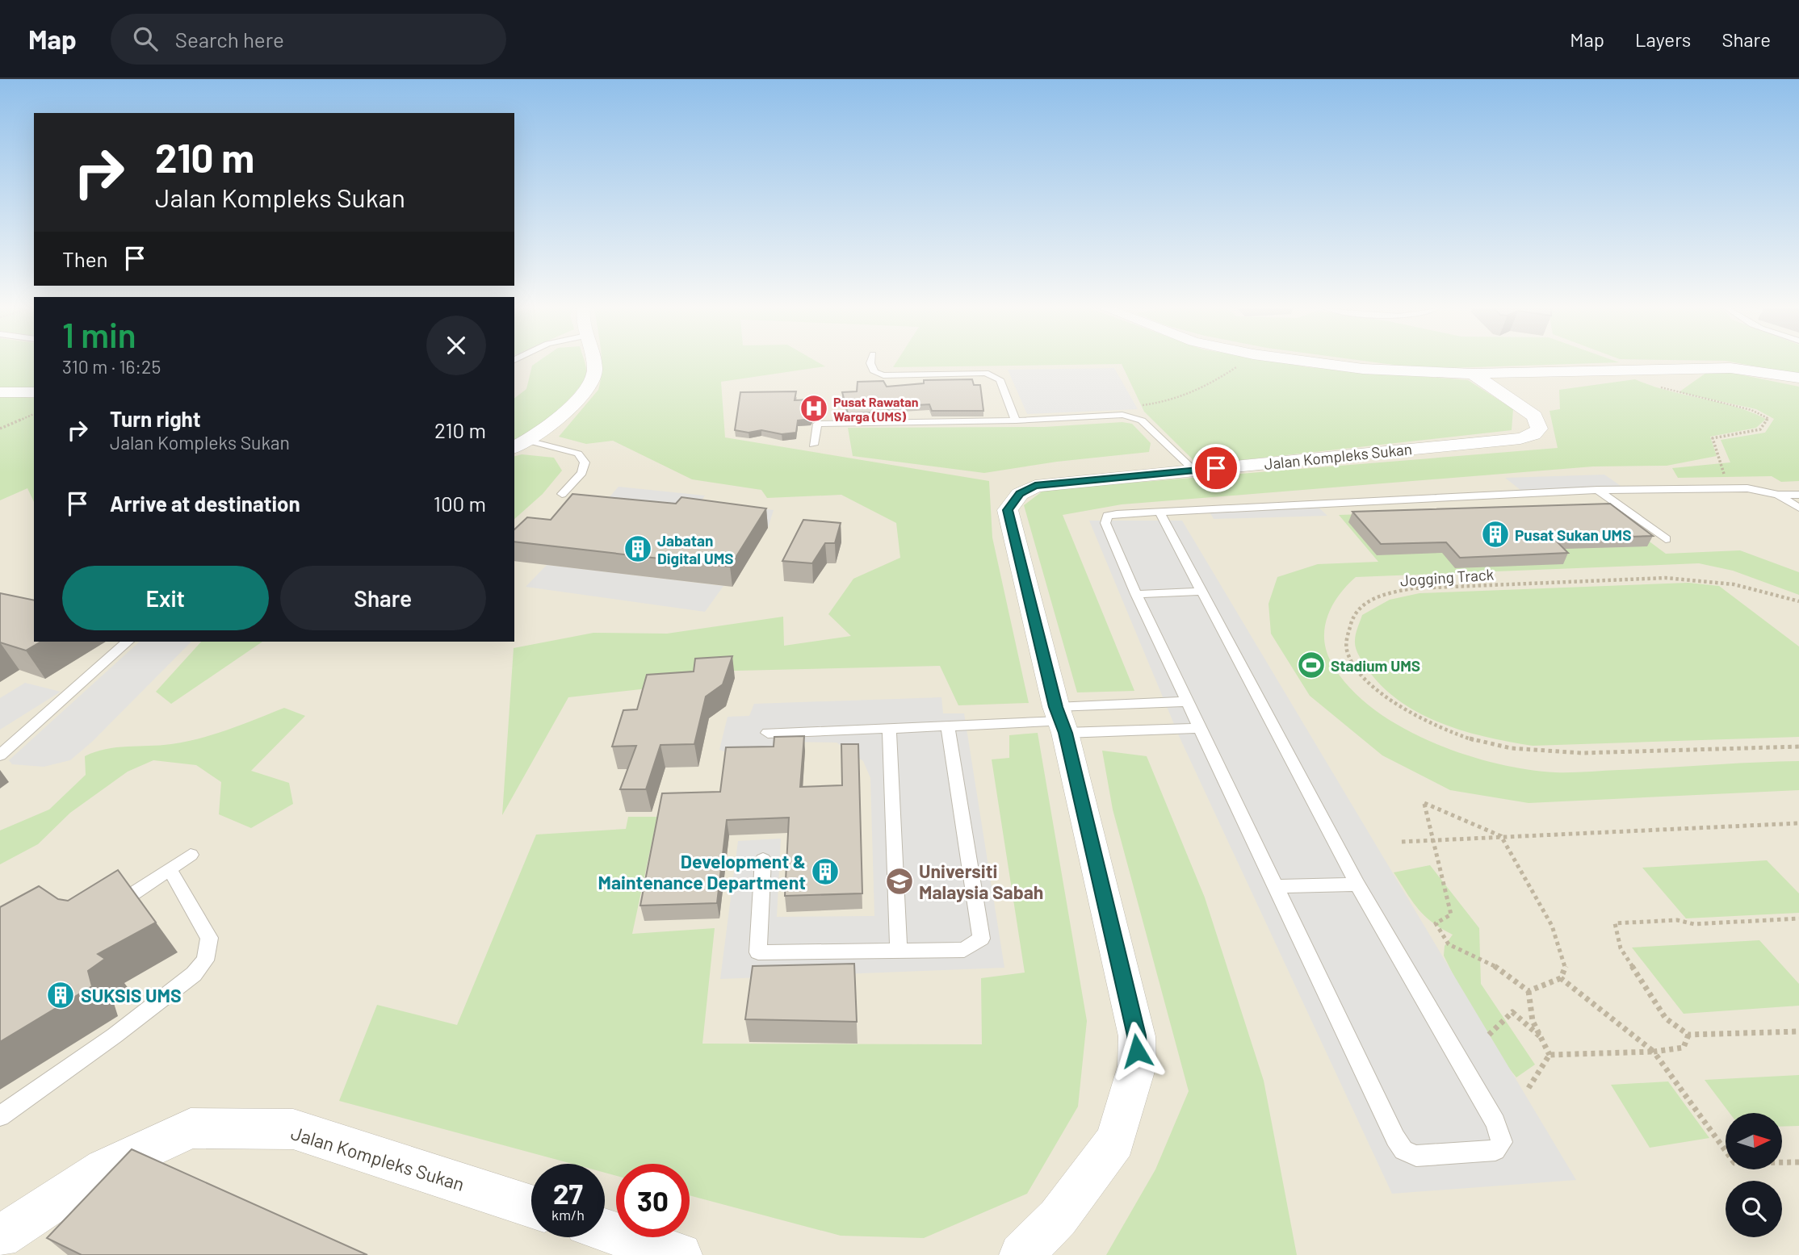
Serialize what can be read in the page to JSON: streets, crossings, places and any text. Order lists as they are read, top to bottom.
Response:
{
  "streets": {
    "street": ["Jalan Kompleks Sukan"],
    "path": ["Jogging Track"]
  },
  "places": {
    "hospital": ["Pusat Rawatan Warga (UMS)"],
    "building": [
      "Pusat Sukan UMS",
      "Jabatan Digital UMS",
      "Development & Maintenance Department",
      "SUKSIS UMS"
    ],
    "sports": ["Stadium UMS"],
    "school or university": ["Universiti Malaysia Sabah"]
  },
  "north": "right",
  "page": {
    "header": "Map",
    "search": "Search here",
    "nav": ["Map", "Layers", "Share"],
    "turn": ["210 m", "Jalan Kompleks Sukan"],
    "then": "Then",
    "heading": ["1 min", "310 m · 16:25"],
    "list": [
      {
        "name": "Turn right",
        "note": "Jalan Kompleks Sukan",
        "value": "210 m"
      },
      {
        "name": "Arrive at destination",
        "value": "100 m"
      }
    ],
    "buttons": ["Exit", "Share"],
    "speed": "27 km/h",
    "limit": "30"
  }
}
